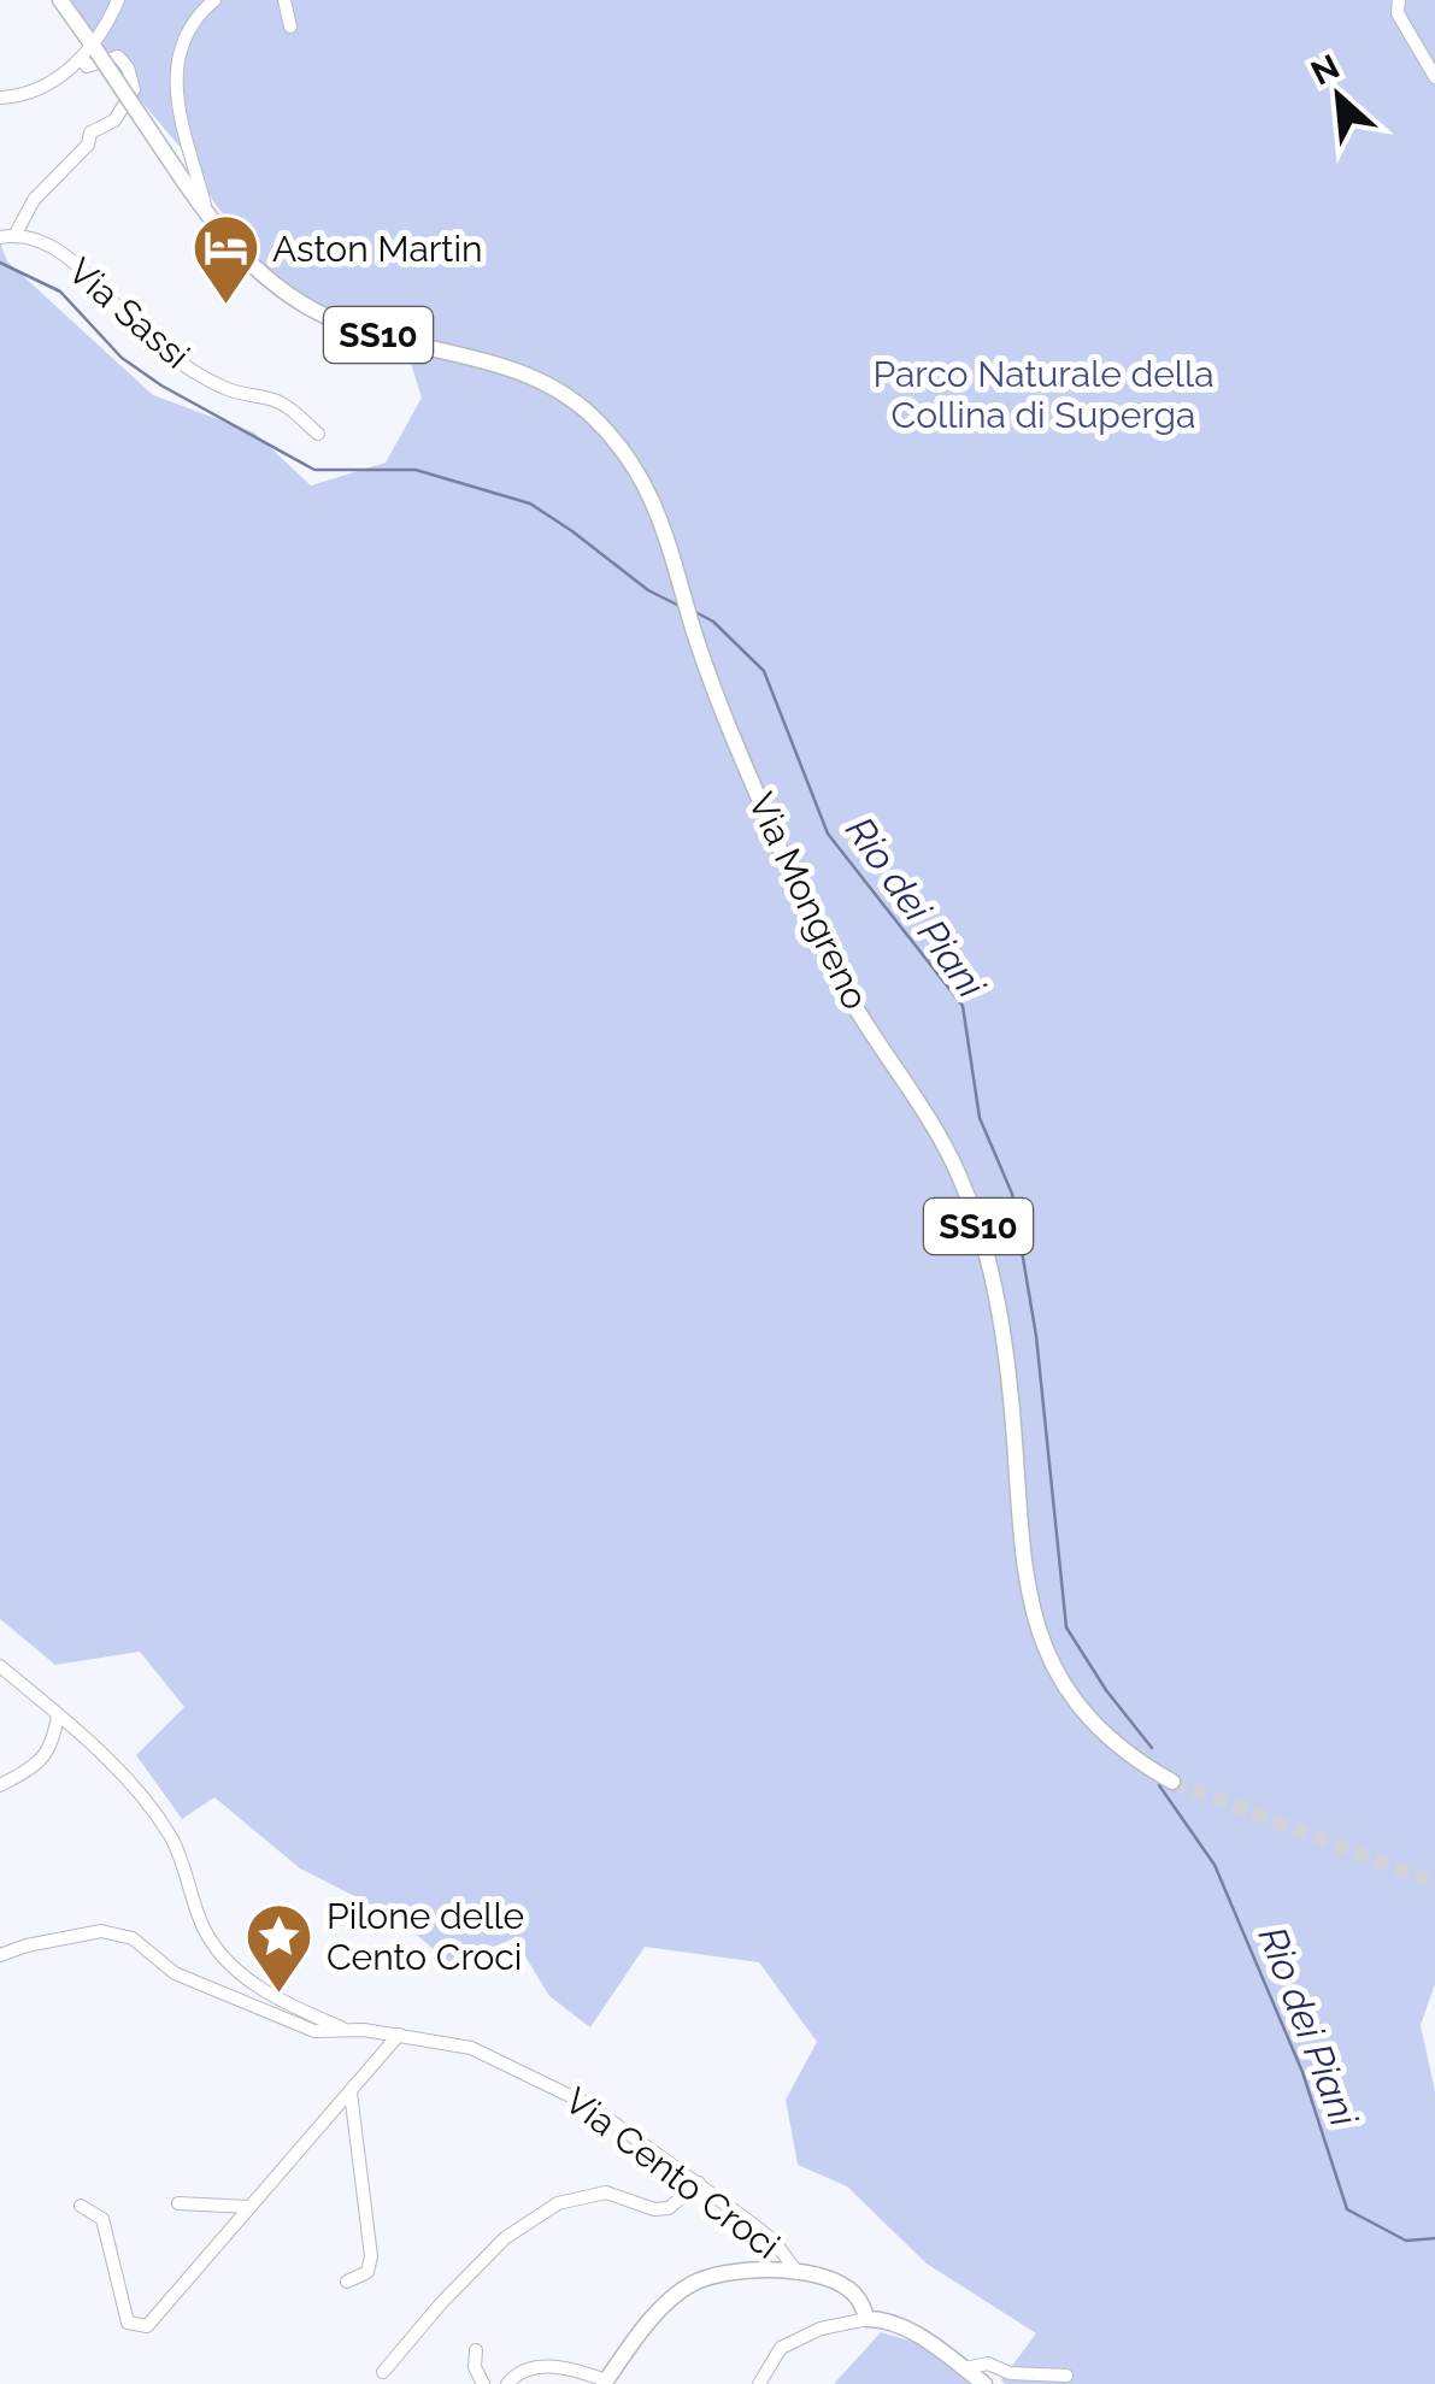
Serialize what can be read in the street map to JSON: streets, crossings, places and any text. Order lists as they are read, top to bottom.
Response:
{
  "streets": {
    "main road": ["SS10", "Via Mongreno"],
    "street": ["Via Sassi", "Via Cento Croci"]
  },
  "water": ["Rio dei Piani"],
  "parks": ["Parco Naturale della Collina di Superga"],
  "places": {
    "hotel": ["Aston Martin"],
    "place": ["Pilone delle Cento Croci"]
  },
  "north": "top left"
}
